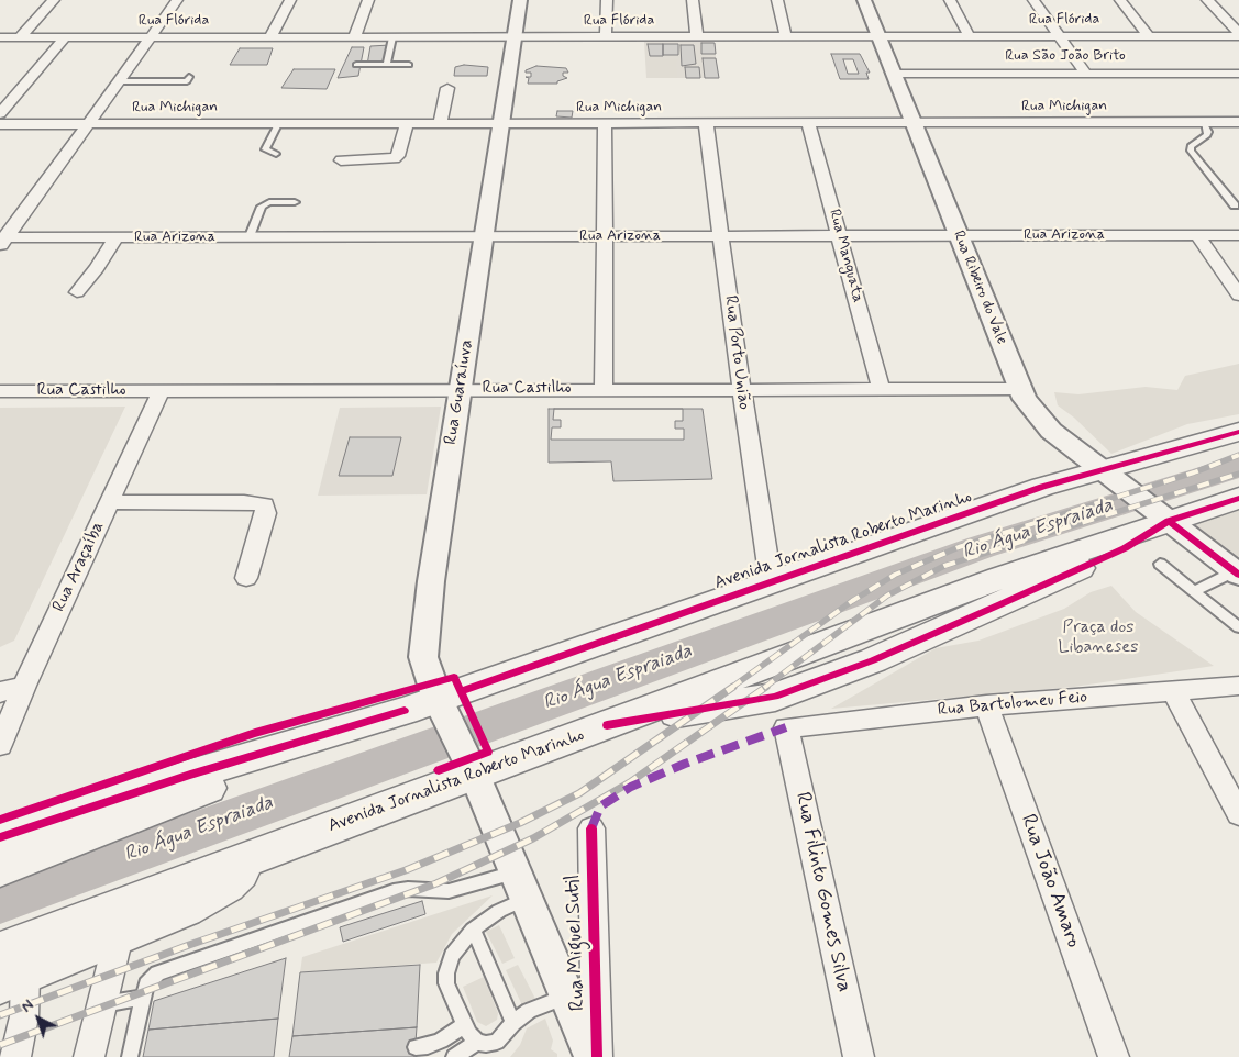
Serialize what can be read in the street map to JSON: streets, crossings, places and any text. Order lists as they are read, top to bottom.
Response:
{
  "streets": {
    "main road": ["Avenida Jornalista Roberto Marinho"],
    "street": [
      "Rua Flórida",
      "Rua São João Brito",
      "Rua Michigan",
      "Rua Arizona",
      "Rua Manguata",
      "Rua Ribeiro do Vale",
      "Rua Porto União",
      "Rua Castilho",
      "Rua Guaraíuva",
      "Rua Araçaíba",
      "Rua Bartolomeu Feio",
      "Rua João Amaro",
      "Rua Filinto Gomes Silva",
      "Rua Miguel Sutil"
    ]
  },
  "crossings": [
    ["Rua Flórida", "Rua Ribeiro do Vale"],
    ["Rua Flórida", "Rua Guaraíuva"],
    ["Rua São João Brito", "Rua Ribeiro do Vale"],
    ["Rua Michigan", "Rua Manguata"],
    ["Rua Michigan", "Rua Ribeiro do Vale"],
    ["Rua Michigan", "Rua Porto União"],
    ["Rua Michigan", "Rua Guaraíuva"],
    ["Rua Arizona", "Rua Manguata"],
    ["Rua Arizona", "Rua Ribeiro do Vale"],
    ["Rua Arizona", "Rua Porto União"],
    ["Rua Arizona", "Rua Guaraíuva"],
    ["Rua Manguata", "Rua Castilho"],
    ["Rua Ribeiro do Vale", "Rua Castilho"],
    ["Rua Ribeiro do Vale", "Avenida Jornalista Roberto Marinho"],
    ["Rua Porto União", "Rua Castilho"],
    ["Rua Porto União", "Avenida Jornalista Roberto Marinho"],
    ["Rua Castilho", "Rua Guaraíuva"],
    ["Rua Castilho", "Rua Araçaíba"],
    ["Rua Guaraíuva", "Avenida Jornalista Roberto Marinho"],
    ["Rua Guaraíuva", "Rua Miguel Sutil"],
    ["Avenida Jornalista Roberto Marinho", "Rua Miguel Sutil"],
    ["Rua Bartolomeu Feio", "Rua João Amaro"],
    ["Rua Bartolomeu Feio", "Rua Filinto Gomes Silva"]
  ],
  "water": ["Rio Água Espraiada"],
  "parks": ["Praça dos Libaneses"],
  "north": "top left"
}
